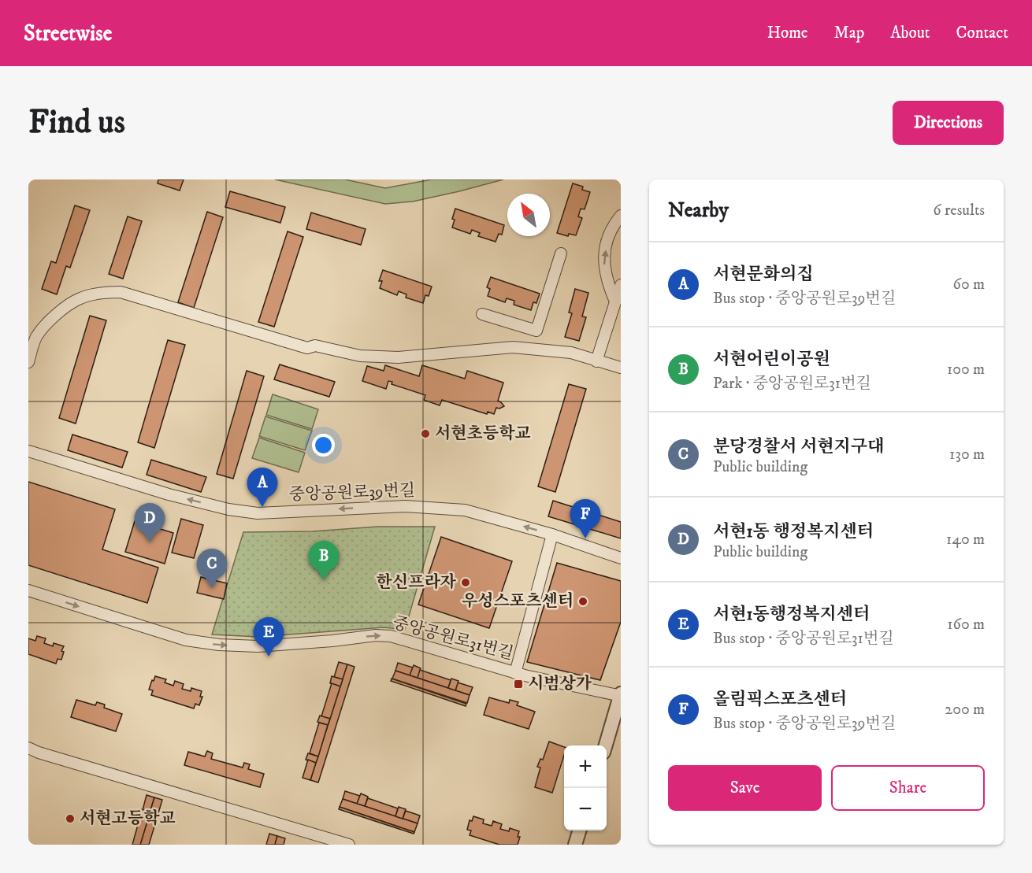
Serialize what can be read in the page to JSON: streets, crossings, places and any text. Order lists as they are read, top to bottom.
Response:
{
  "streets": {
    "street": ["중앙공원로39번길", "중앙공원로31번길"]
  },
  "one_way": ["중앙공원로39번길", "중앙공원로31번길"],
  "places": {
    "other": [
      "서현초등학교",
      "한신프라자",
      "우성스포츠센터",
      "서현고등학교"
    ],
    "transit": ["시범상가"]
  },
  "north": "top left",
  "page": {
    "header": "Streetwise",
    "nav": [
      "Home",
      "Map",
      "About",
      "Contact"
    ],
    "buttons": [
      "Directions",
      ["Save", "Share"]
    ],
    "title": "Find us",
    "heading": ["Nearby", "6 results"],
    "list": [
      {
        "mark": "A",
        "name": "서현문화의집",
        "note": "Bus stop · 중앙공원로39번길",
        "value": "60 m"
      },
      {
        "mark": "B",
        "name": "서현어린이공원",
        "note": "Park · 중앙공원로31번길",
        "value": "100 m"
      },
      {
        "mark": "C",
        "name": "분당경찰서 서현지구대",
        "note": "Public building",
        "value": "130 m"
      },
      {
        "mark": "D",
        "name": "서현1동 행정복지센터",
        "note": "Public building",
        "value": "140 m"
      },
      {
        "mark": "E",
        "name": "서현1동행정복지센터",
        "note": "Bus stop · 중앙공원로31번길",
        "value": "160 m"
      },
      {
        "mark": "F",
        "name": "올림픽스포츠센터",
        "note": "Bus stop · 중앙공원로39번길",
        "value": "200 m"
      }
    ],
    "pins": [
      "A",
      "F",
      "D",
      "B",
      "C",
      "E"
    ],
    "map_buttons": ["+", "−"]
  }
}
